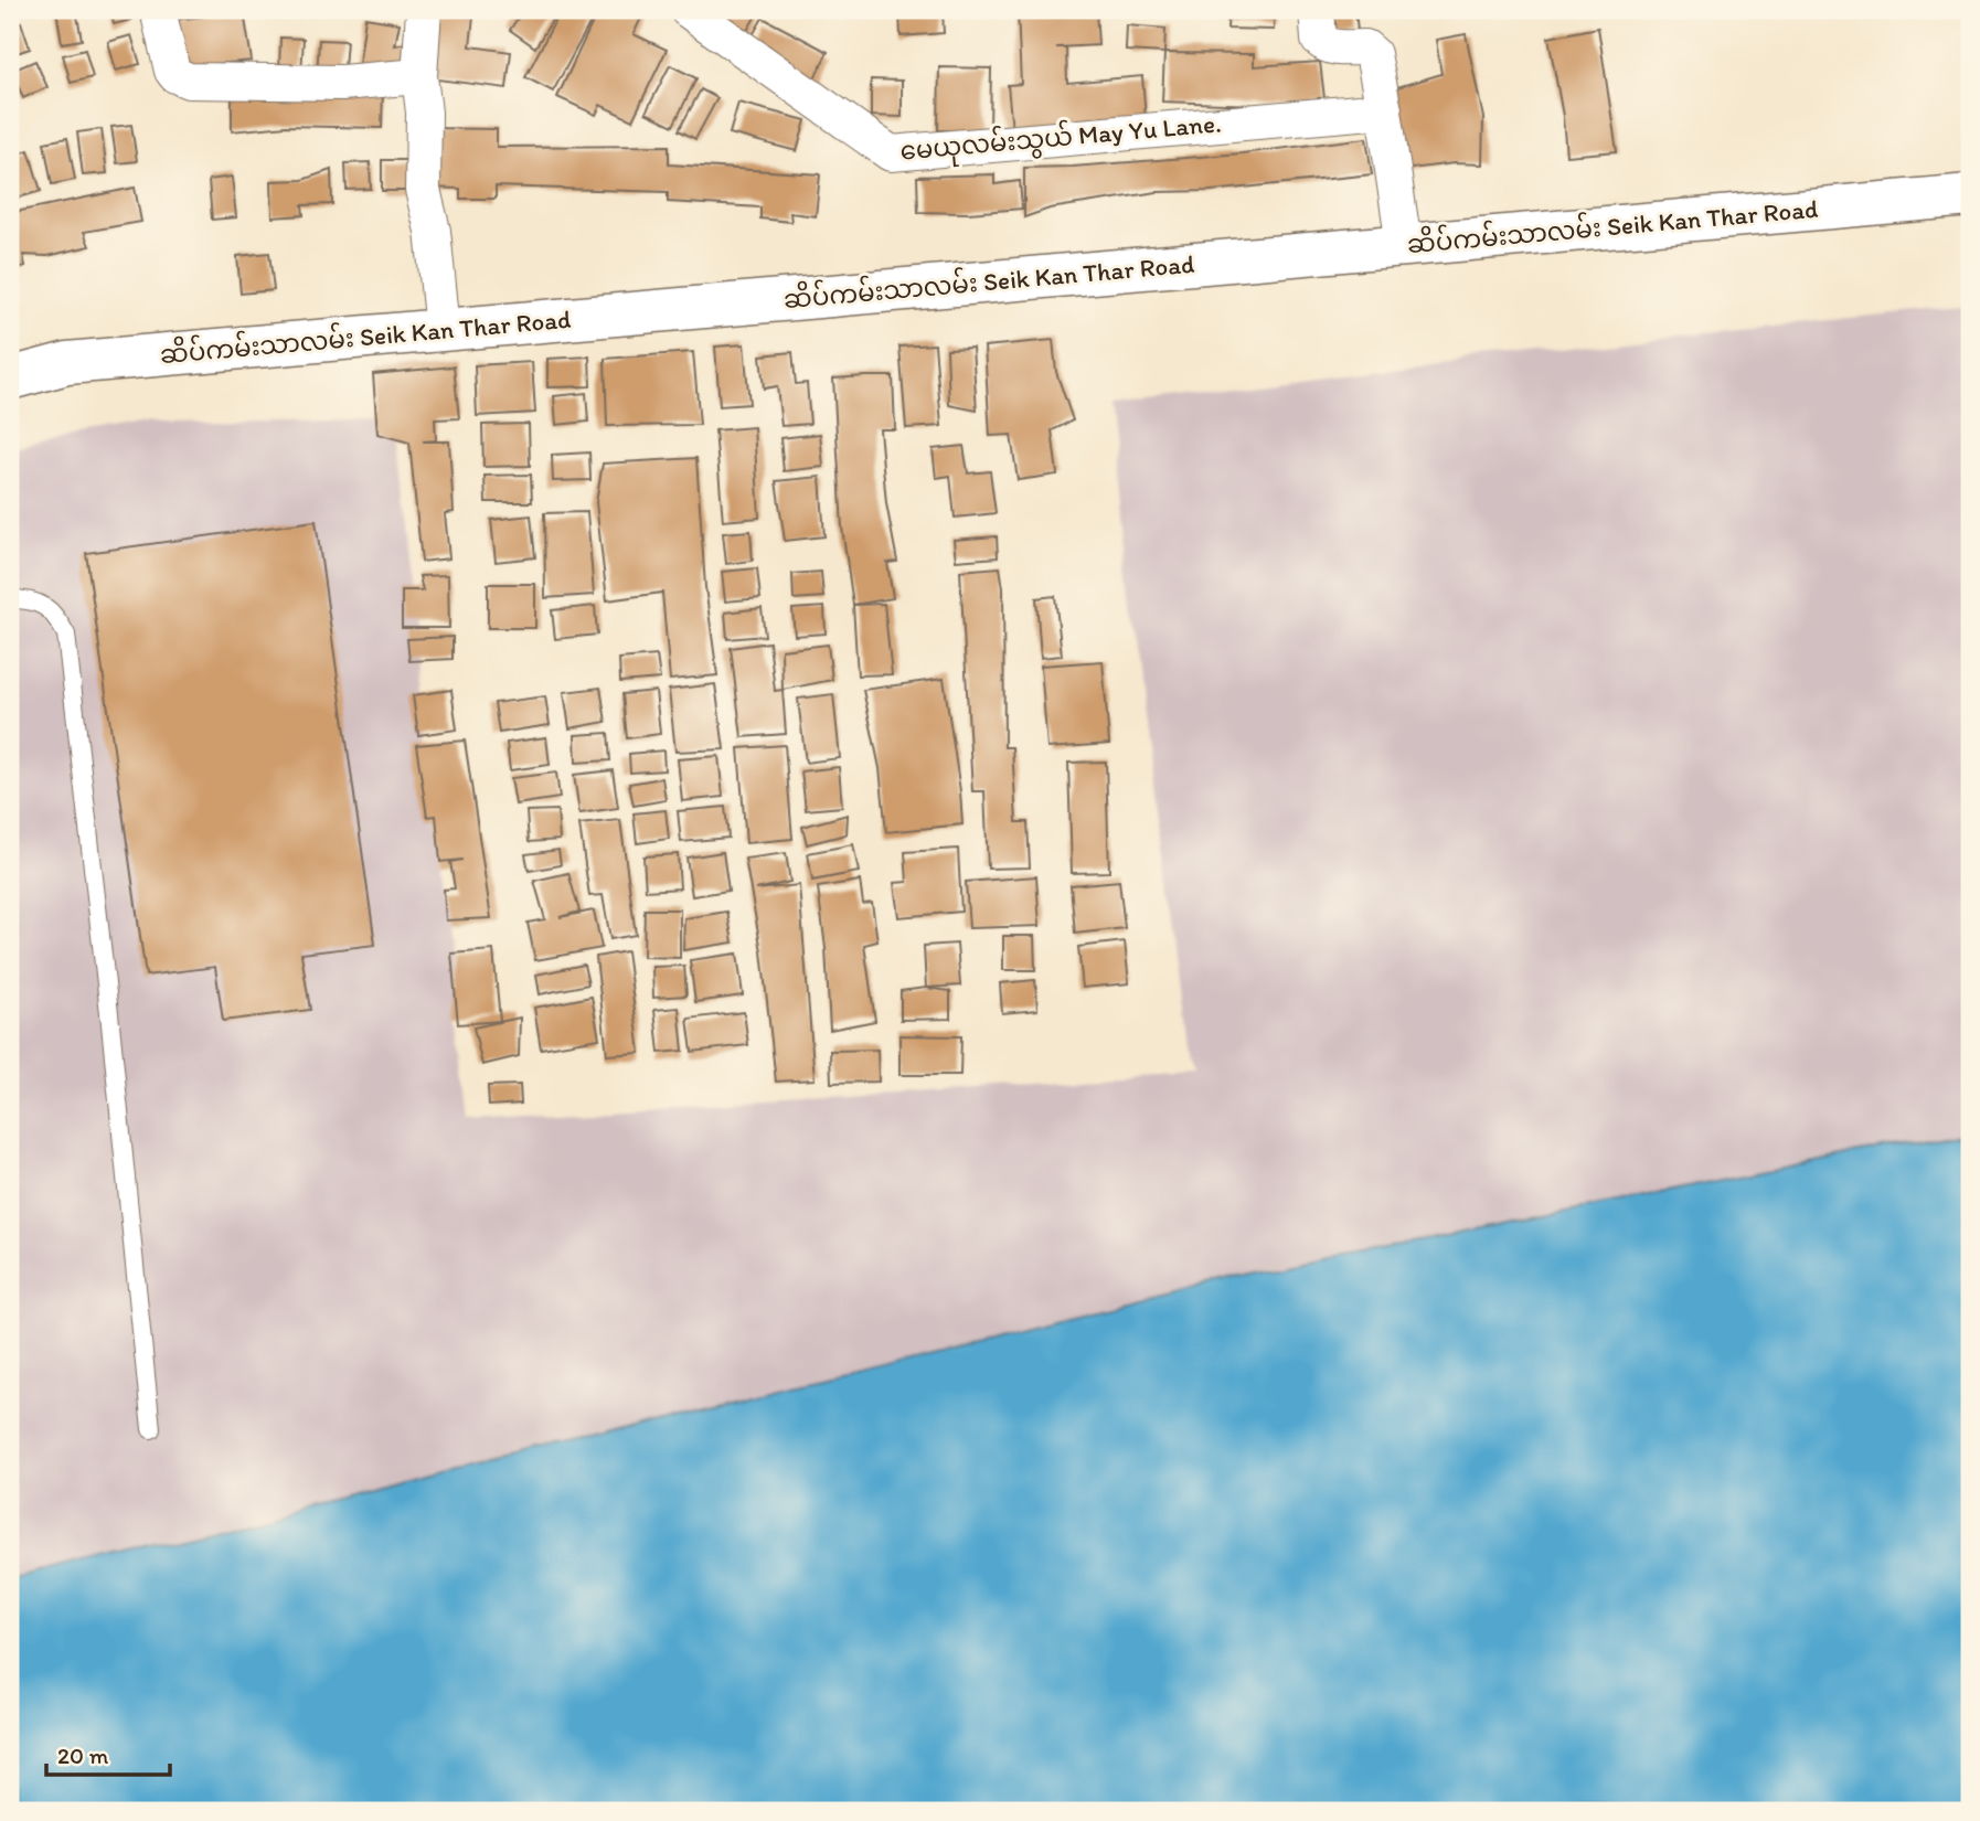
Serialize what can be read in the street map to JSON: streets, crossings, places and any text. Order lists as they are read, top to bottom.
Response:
{
  "streets": {
    "street": ["မေယုလမ်းသွယ် May Yu Lane.", "ဆိပ်ကမ်းသာလမ်း Seik Kan Thar Road"]
  },
  "scale_bar": "20 m"
}
